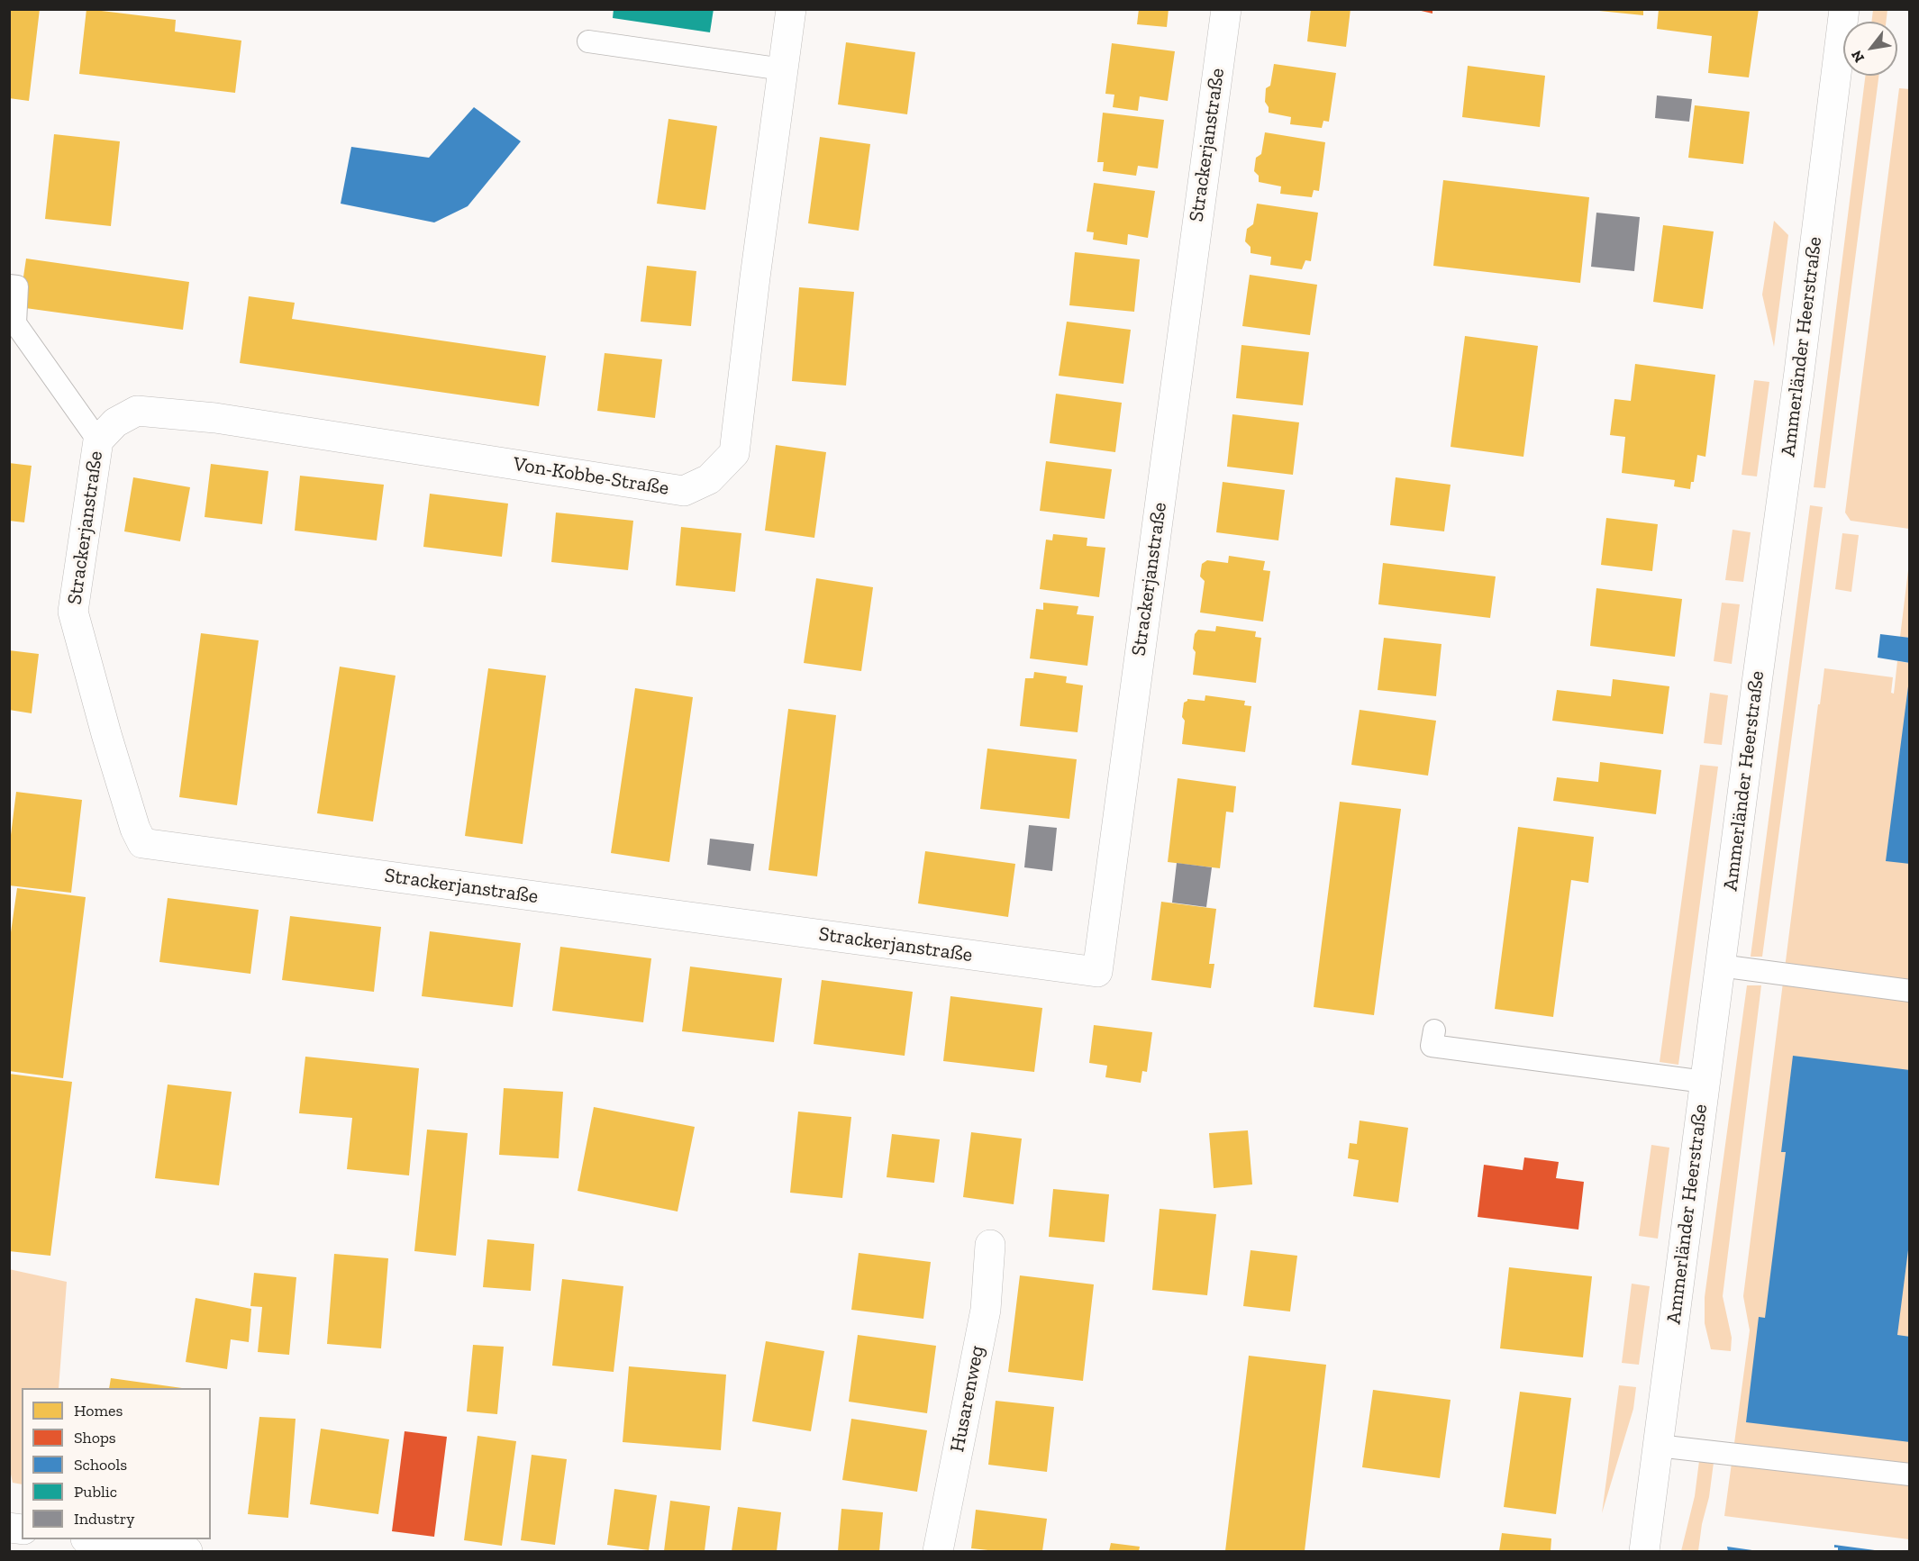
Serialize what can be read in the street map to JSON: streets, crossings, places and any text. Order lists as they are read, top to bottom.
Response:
{
  "streets": {
    "street": [
      "Strackerjanstraße",
      "Ammerländer Heerstraße",
      "Von-Kobbe-Straße",
      "Husarenweg"
    ]
  },
  "crossings": [
    ["Strackerjanstraße", "Von-Kobbe-Straße"]
  ],
  "legend": [
    "Homes",
    "Shops",
    "Schools",
    "Public",
    "Industry"
  ],
  "north": "bottom left"
}
